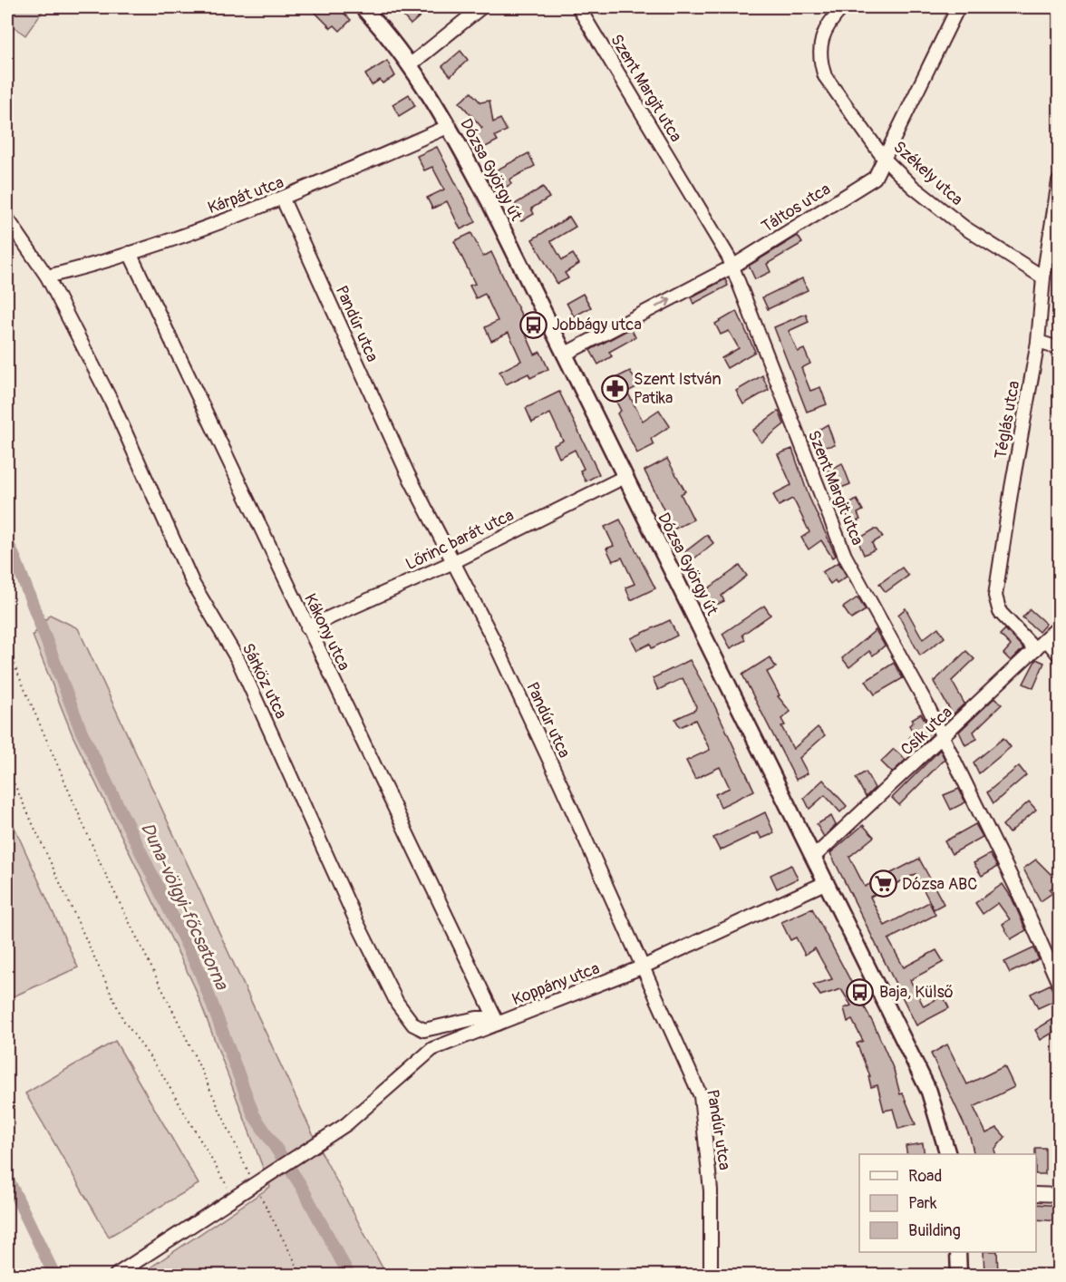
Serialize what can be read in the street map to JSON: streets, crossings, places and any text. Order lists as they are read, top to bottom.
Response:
{
  "streets": {
    "main road": ["Dózsa György út"],
    "street": [
      "Szent Margit utca",
      "Székely utca",
      "Kárpát utca",
      "Táltos utca",
      "Pandúr utca",
      "Téglás utca",
      "Lőrinc barát utca",
      "Kákony utca",
      "Sárköz utca",
      "Csík utca",
      "Koppány utca"
    ]
  },
  "crossings": [
    ["Szent Margit utca", "Táltos utca"],
    ["Szent Margit utca", "Csík utca"],
    ["Dózsa György út", "Kárpát utca"],
    ["Dózsa György út", "Táltos utca"],
    ["Dózsa György út", "Lőrinc barát utca"],
    ["Dózsa György út", "Csík utca"],
    ["Dózsa György út", "Koppány utca"],
    ["Székely utca", "Táltos utca"],
    ["Székely utca", "Téglás utca"],
    ["Kárpát utca", "Pandúr utca"],
    ["Kárpát utca", "Kákony utca"],
    ["Kárpát utca", "Sárköz utca"],
    ["Pandúr utca", "Lőrinc barát utca"],
    ["Pandúr utca", "Koppány utca"],
    ["Téglás utca", "Csík utca"],
    ["Lőrinc barát utca", "Kákony utca"],
    ["Kákony utca", "Sárköz utca"],
    ["Kákony utca", "Koppány utca"],
    ["Sárköz utca", "Koppány utca"]
  ],
  "water": ["Duna-völgyi-főcsatorna"],
  "places": {
    "bus stop": ["Jobbágy utca", "Baja, Külső"],
    "pharmacy": ["Szent István Patika"],
    "supermarket": ["Dózsa ABC"]
  },
  "legend": ["Road", "Park", "Building"]
}
